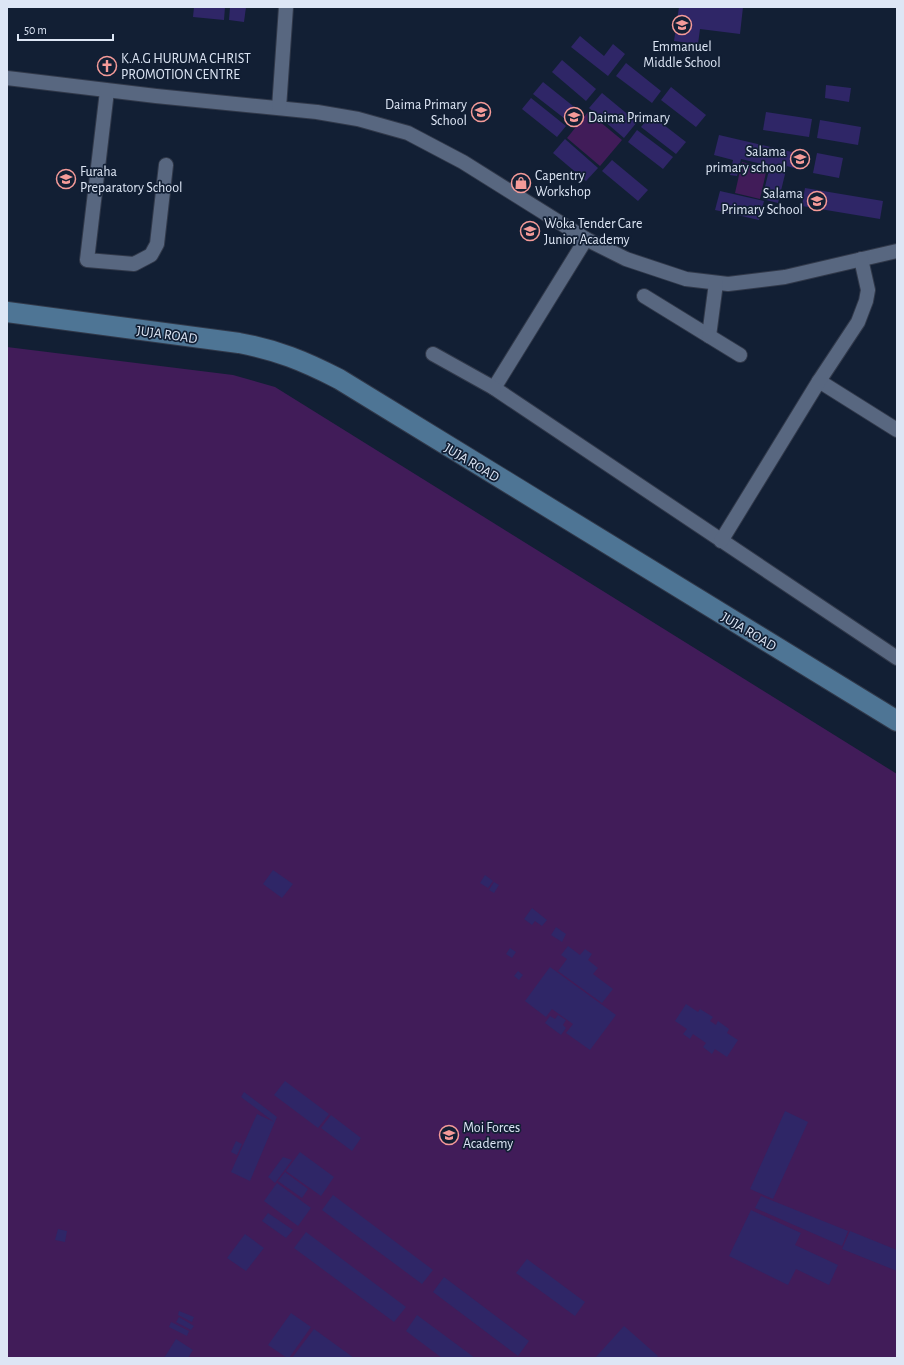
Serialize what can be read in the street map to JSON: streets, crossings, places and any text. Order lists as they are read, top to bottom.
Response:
{
  "streets": {
    "main road": ["JUJA ROAD"]
  },
  "places": {
    "school or university": [
      "Emmanuel Middle School",
      "Daima Primary School",
      "Daima Primary",
      "Salama primary school",
      "Furaha Preparatory School",
      "Salama Primary School",
      "Woka Tender Care Junior Academy",
      "Moi Forces Academy"
    ],
    "church": ["K.A.G HURUMA CHRIST PROMOTION CENTRE"],
    "shop": ["Capentry Workshop"]
  },
  "scale_bar": "50 m"
}
